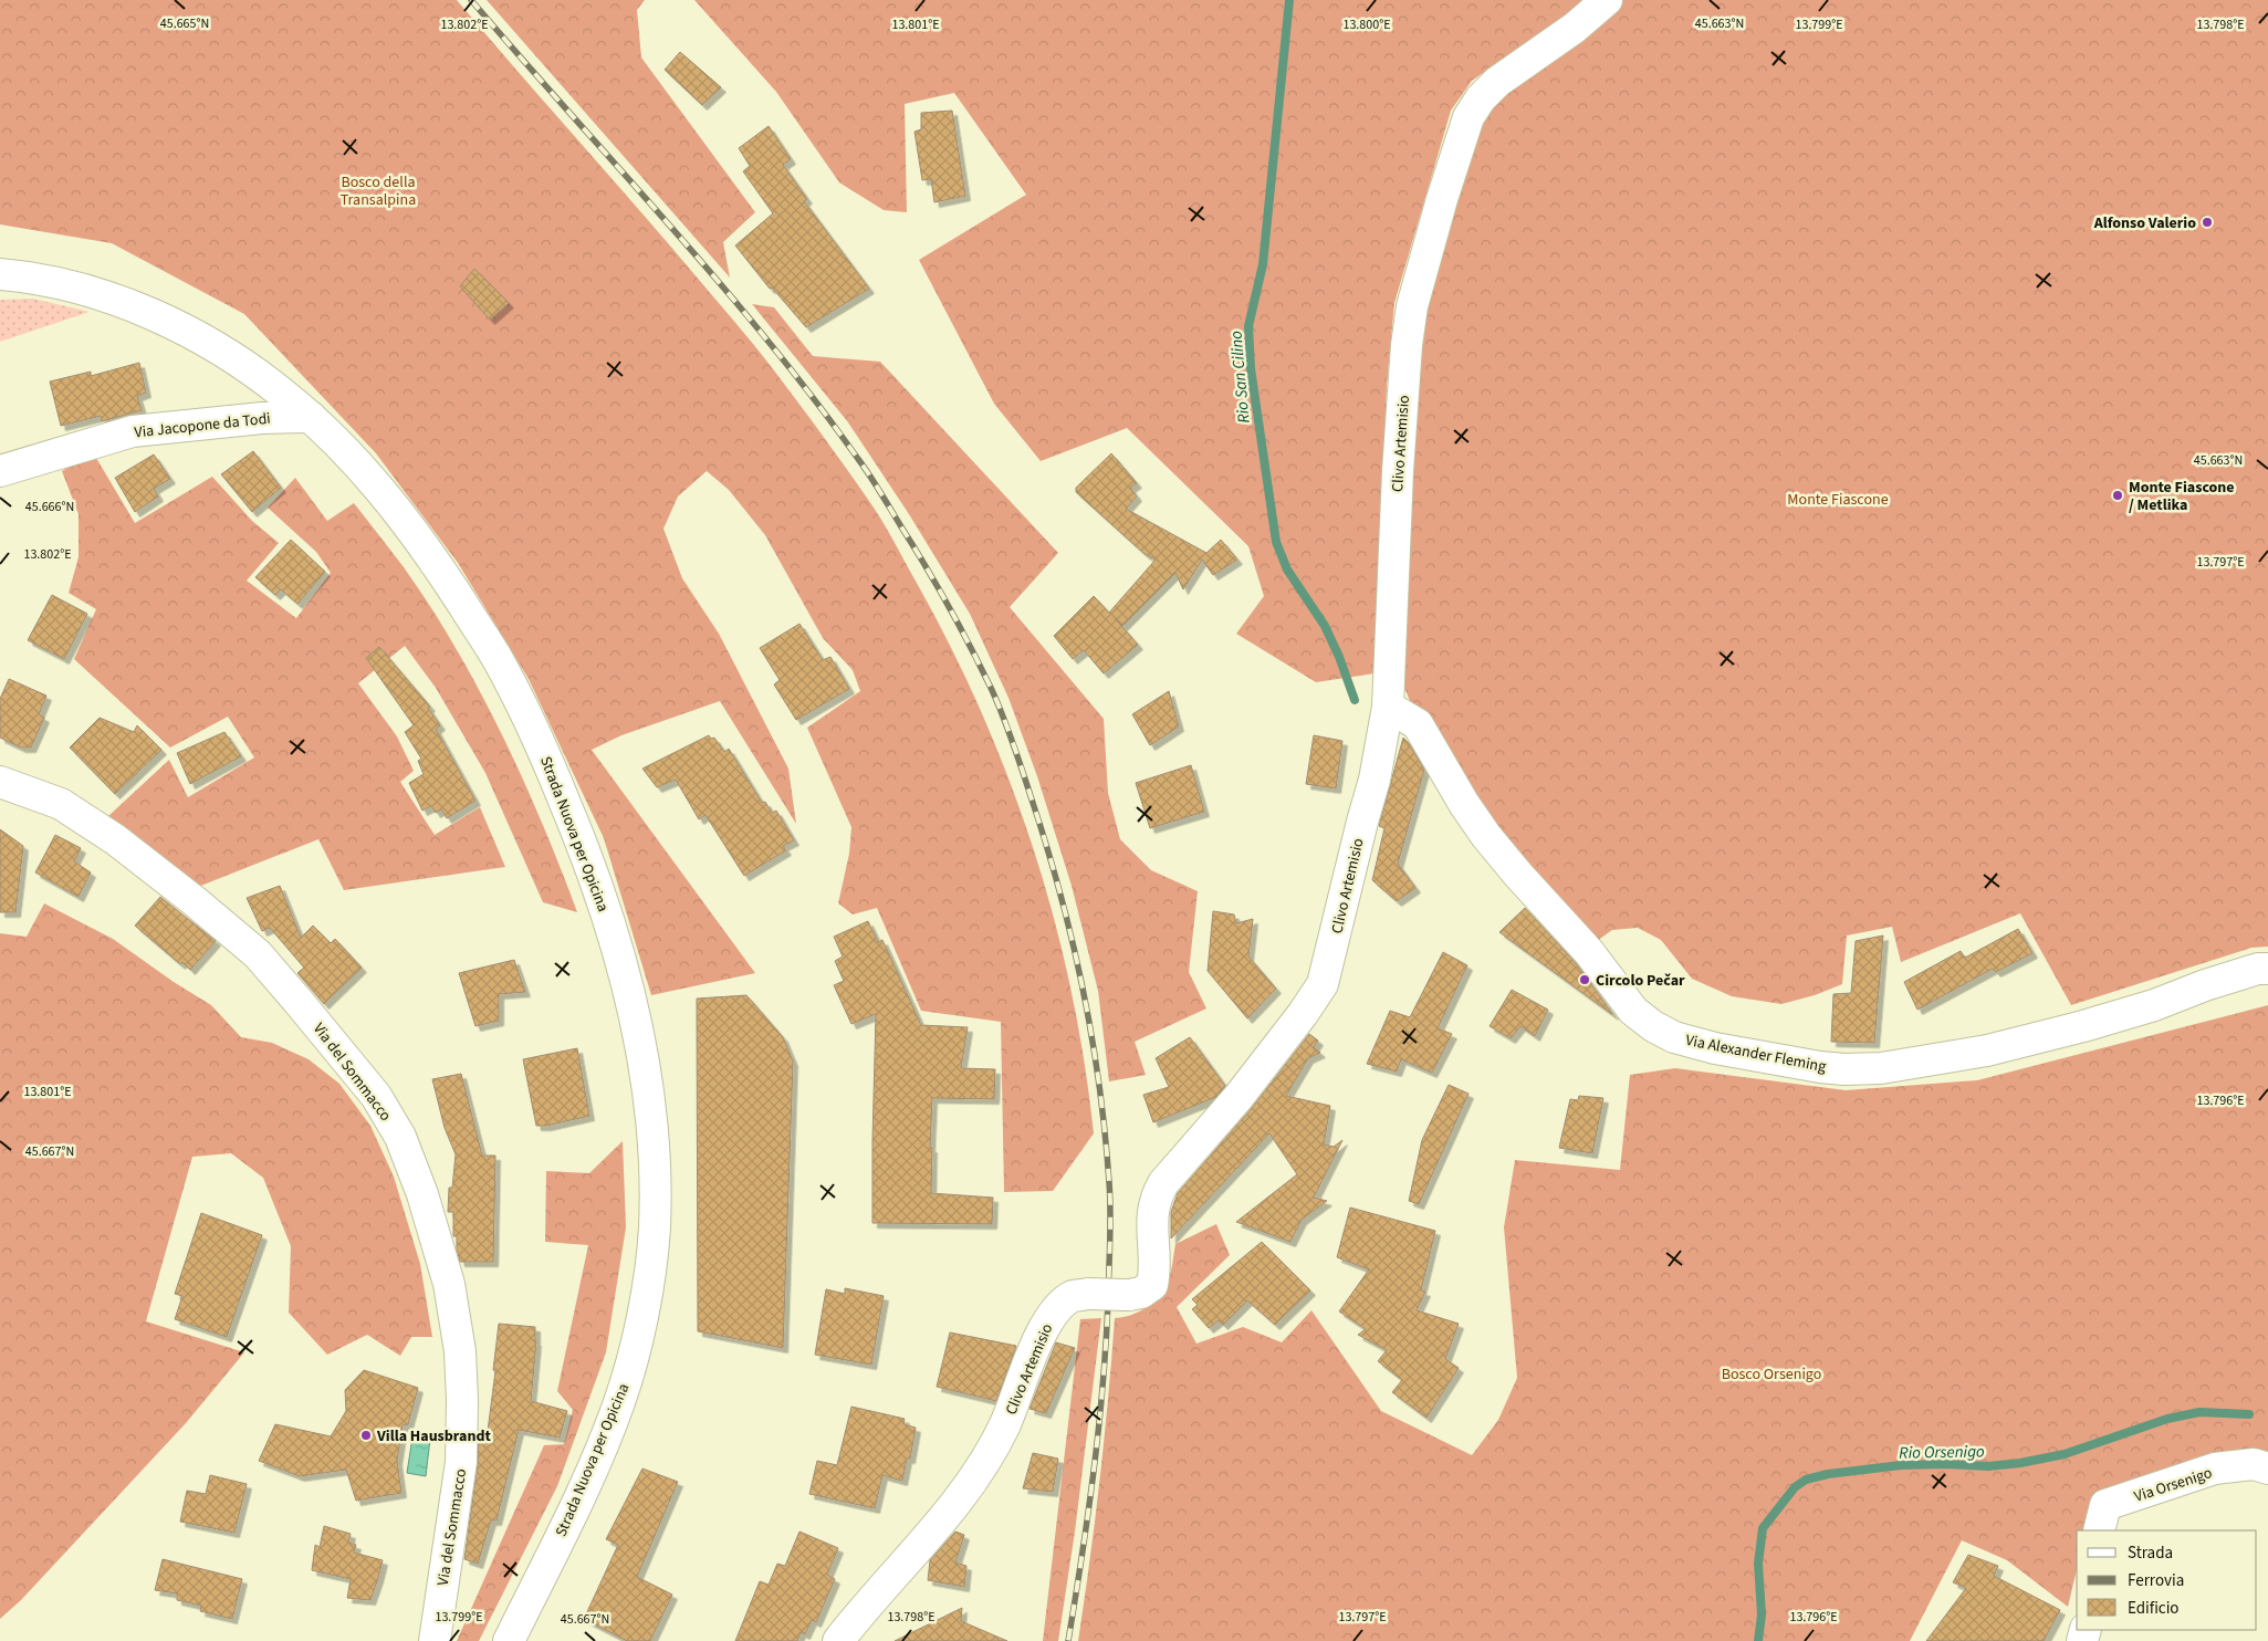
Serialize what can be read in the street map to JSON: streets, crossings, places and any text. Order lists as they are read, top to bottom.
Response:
{
  "streets": {
    "street": [
      "Via Jacopone da Todi",
      "Clivo Artemisio",
      "Strada Nuova per Opicina",
      "Via Alexander Fleming",
      "Via del Sommacco",
      "Via Orsenigo"
    ]
  },
  "crossings": [
    ["Via Jacopone da Todi", "Strada Nuova per Opicina"],
    ["Clivo Artemisio", "Via Alexander Fleming"]
  ],
  "water": ["Rio San Cilino", "Rio Orsenigo"],
  "parks": ["Bosco della Transalpina", "Monte Fiascone", "Bosco Orsenigo"],
  "places": [
    "Alfonso Valerio",
    "Monte Fiascone / Metlika",
    "Circolo Pečar",
    "Villa Hausbrandt"
  ],
  "legend": ["Strada", "Ferrovia", "Edificio"],
  "coordinates": [
    "45.665°N",
    "45.663°N",
    "13.798°E",
    "13.802°E",
    "13.801°E",
    "13.800°E",
    "13.799°E",
    "45.666°N",
    "13.797°E",
    "13.796°E",
    "45.667°N"
  ]
}
